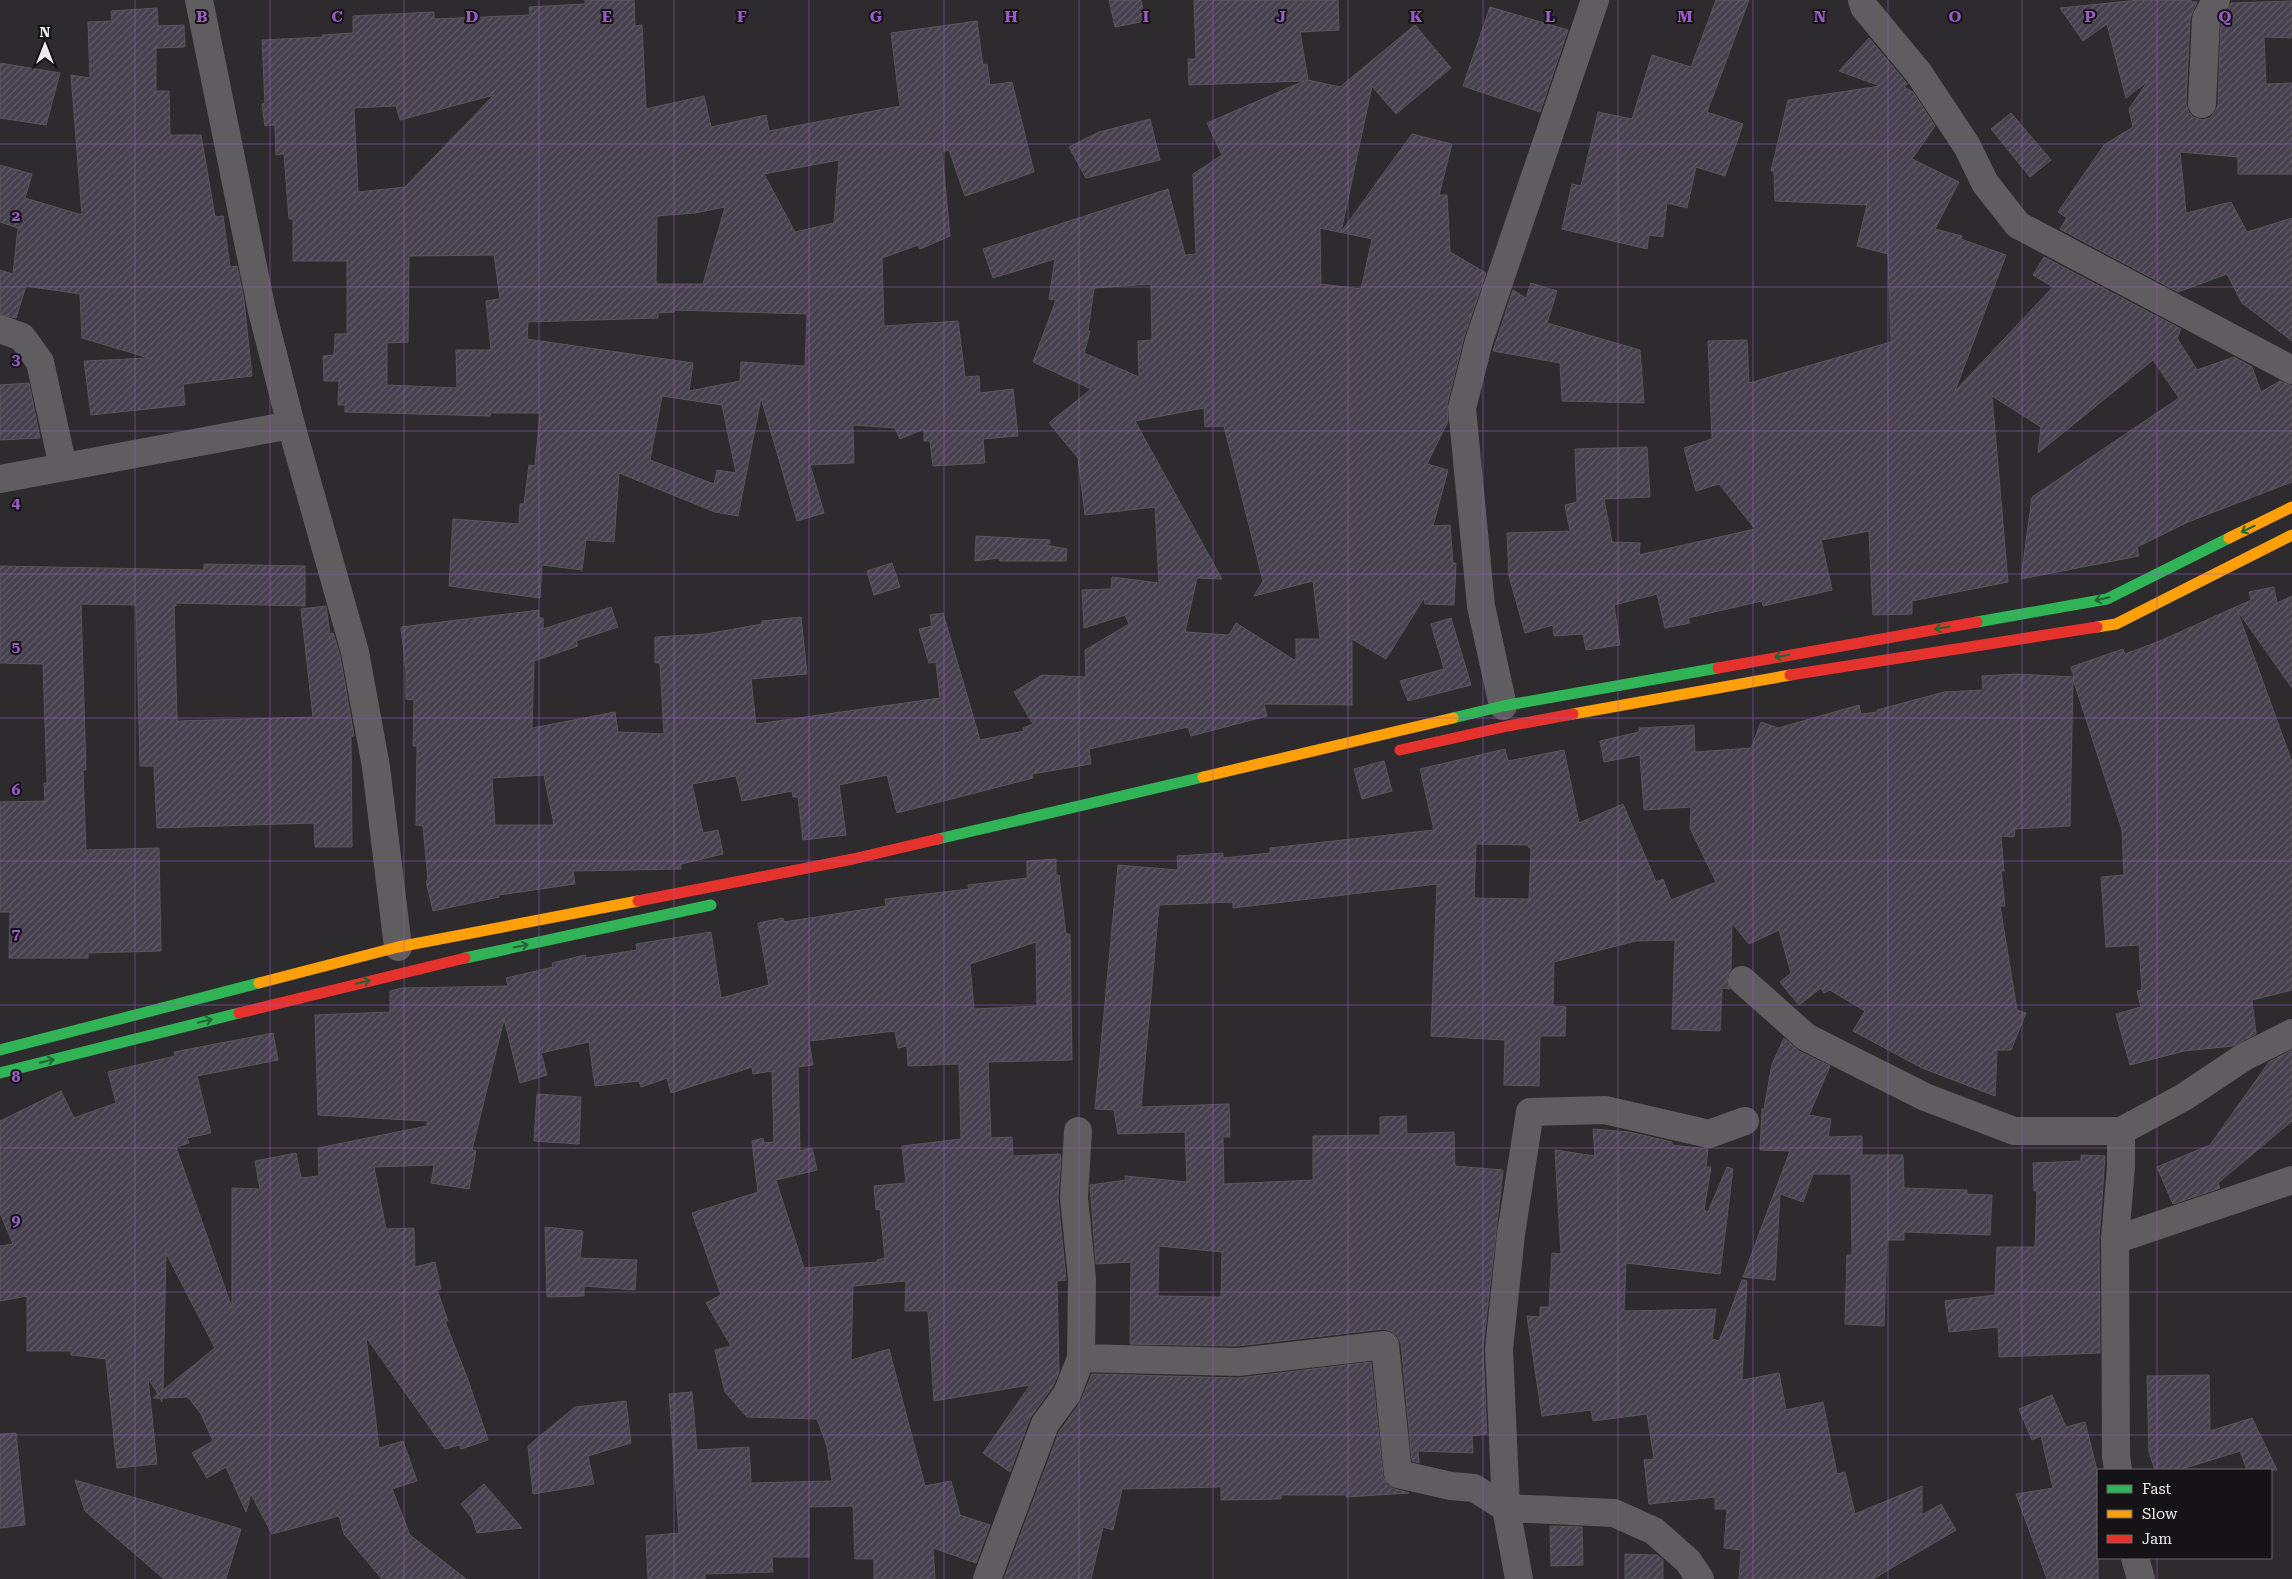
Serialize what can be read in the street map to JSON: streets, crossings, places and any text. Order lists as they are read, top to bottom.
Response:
{
  "legend": ["Fast", "Slow", "Jam"],
  "north": "top",
  "grid": {
    "columns": [
      "B",
      "C",
      "D",
      "E",
      "F",
      "G",
      "H",
      "I",
      "J",
      "K",
      "L",
      "M",
      "N",
      "O",
      "P",
      "Q"
    ],
    "rows": [
      "2",
      "3",
      "4",
      "5",
      "6",
      "7",
      "8",
      "9"
    ]
  }
}
